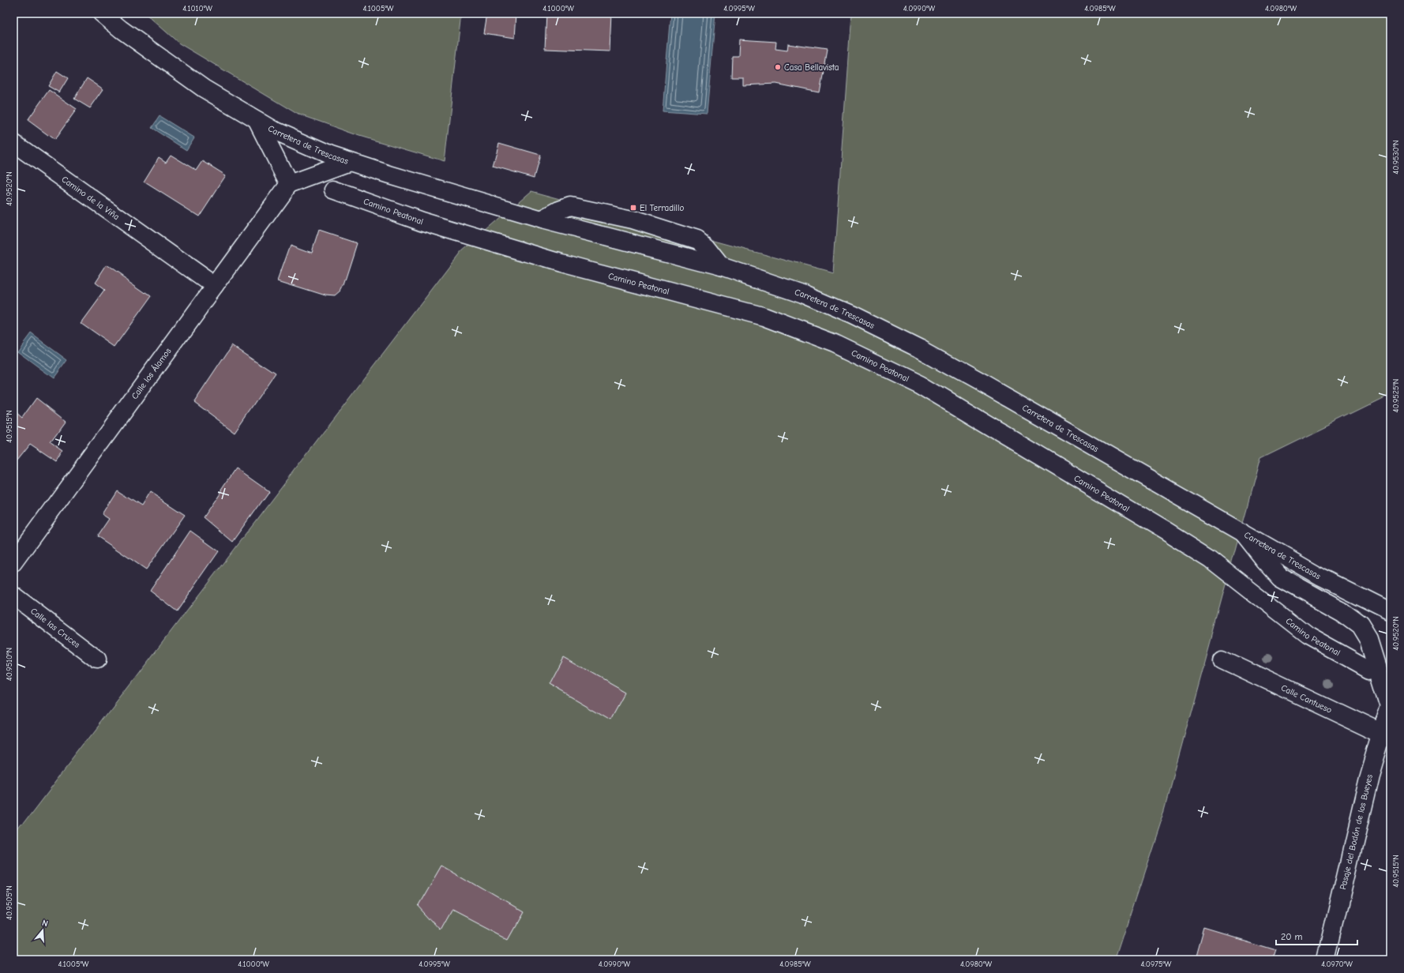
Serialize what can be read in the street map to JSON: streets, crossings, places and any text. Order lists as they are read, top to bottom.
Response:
{
  "streets": {
    "street": [
      "Carretera de Trescasas",
      "Camino de la Viña",
      "Camino Peatonal",
      "Calle los Álamos",
      "Calle las Cruces",
      "Calle Cantueso",
      "Pasaje del Bodón de los Bueyes"
    ]
  },
  "crossings": [
    ["Camino de la Viña", "Calle los Álamos"],
    ["Calle Cantueso", "Pasaje del Bodón de los Bueyes"]
  ],
  "places": {
    "other": ["Casa Bellavista"],
    "transit": ["El Terradillo"]
  },
  "scale_bar": "20 m",
  "north": "top",
  "coordinates": [
    "4.1010°W",
    "4.1005°W",
    "4.1000°W",
    "4.0995°W",
    "4.0990°W",
    "4.0985°W",
    "4.0980°W",
    "40.9530°N",
    "40.9520°N",
    "40.9525°N",
    "40.9515°N",
    "40.9510°N",
    "40.9505°N",
    "4.0975°W",
    "4.0970°W"
  ]
}
